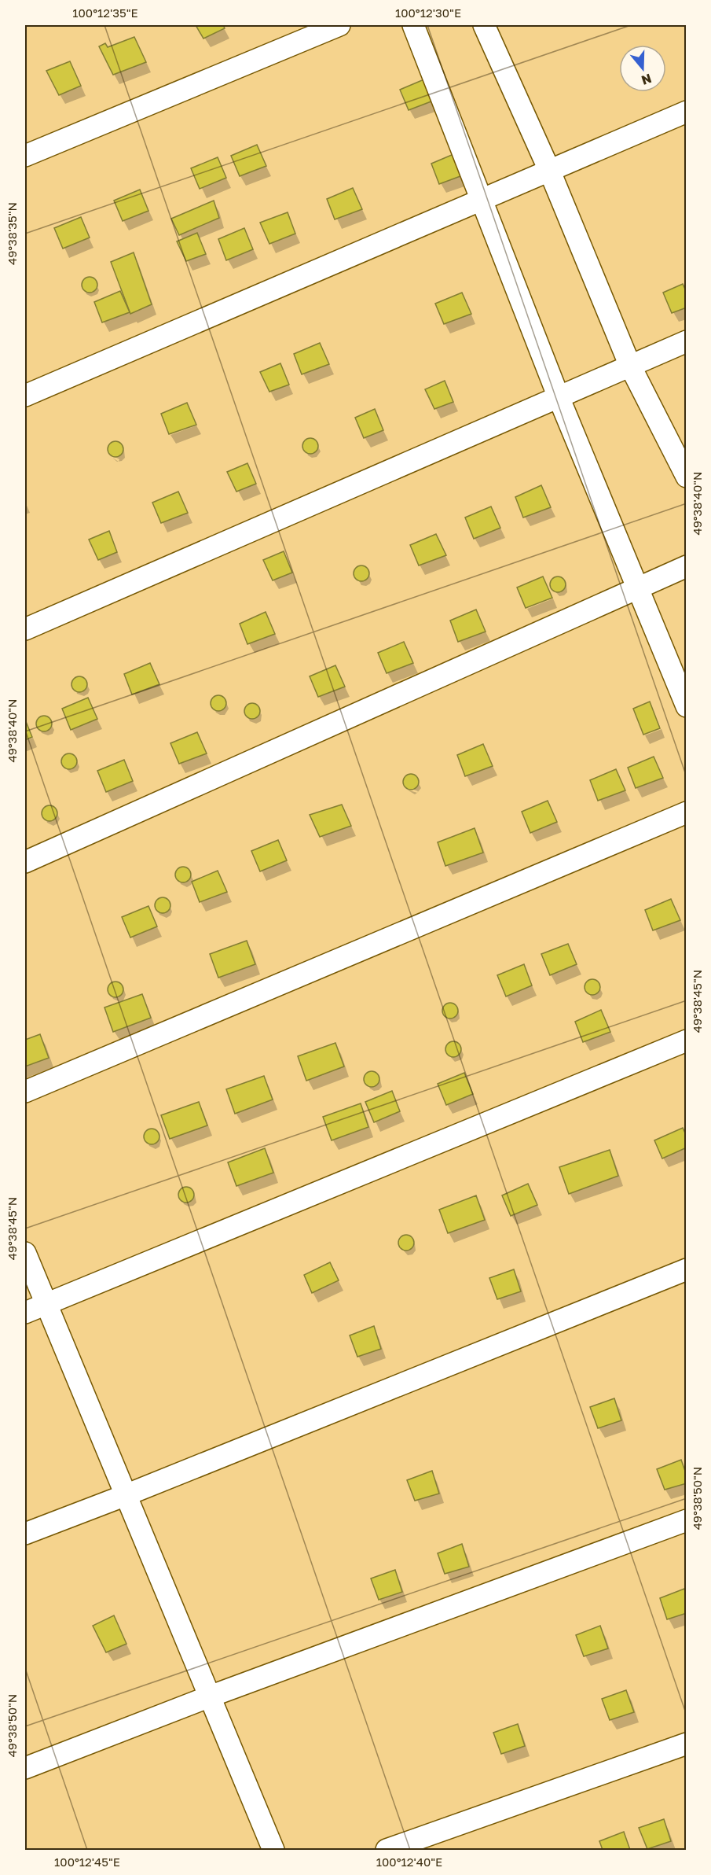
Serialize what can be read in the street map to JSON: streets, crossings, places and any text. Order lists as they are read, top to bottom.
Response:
{
  "north": "bottom",
  "coordinates": [
    "100°12'35\"E",
    "100°12'30\"E",
    "49°38'35\"N",
    "49°38'40\"N",
    "49°38'45\"N",
    "49°38'50\"N",
    "100°12'45\"E",
    "100°12'40\"E"
  ]
}
